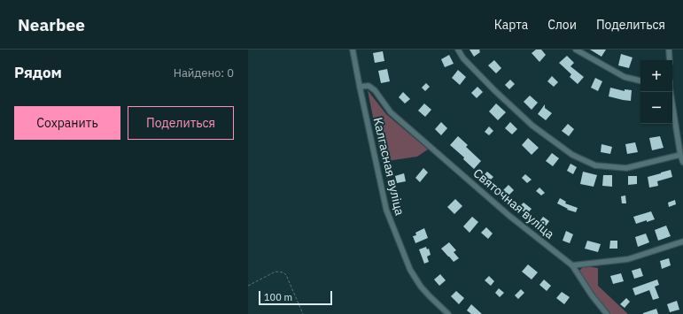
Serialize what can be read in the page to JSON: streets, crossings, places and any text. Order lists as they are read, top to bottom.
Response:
{
  "streets": {
    "street": ["Калгасная вуліца", "Святочная вуліца"]
  },
  "crossings": [
    ["Калгасная вуліца", "Святочная вуліца"]
  ],
  "scale_bar": "100 m",
  "page": {
    "header": "Nearbee",
    "nav": ["Карта", "Слои", "Поделиться"],
    "heading": ["Рядом", "Найдено: 0"],
    "map_buttons": ["+", "−"],
    "buttons": ["Сохранить", "Поделиться"],
    "scale": "100 m"
  }
}
